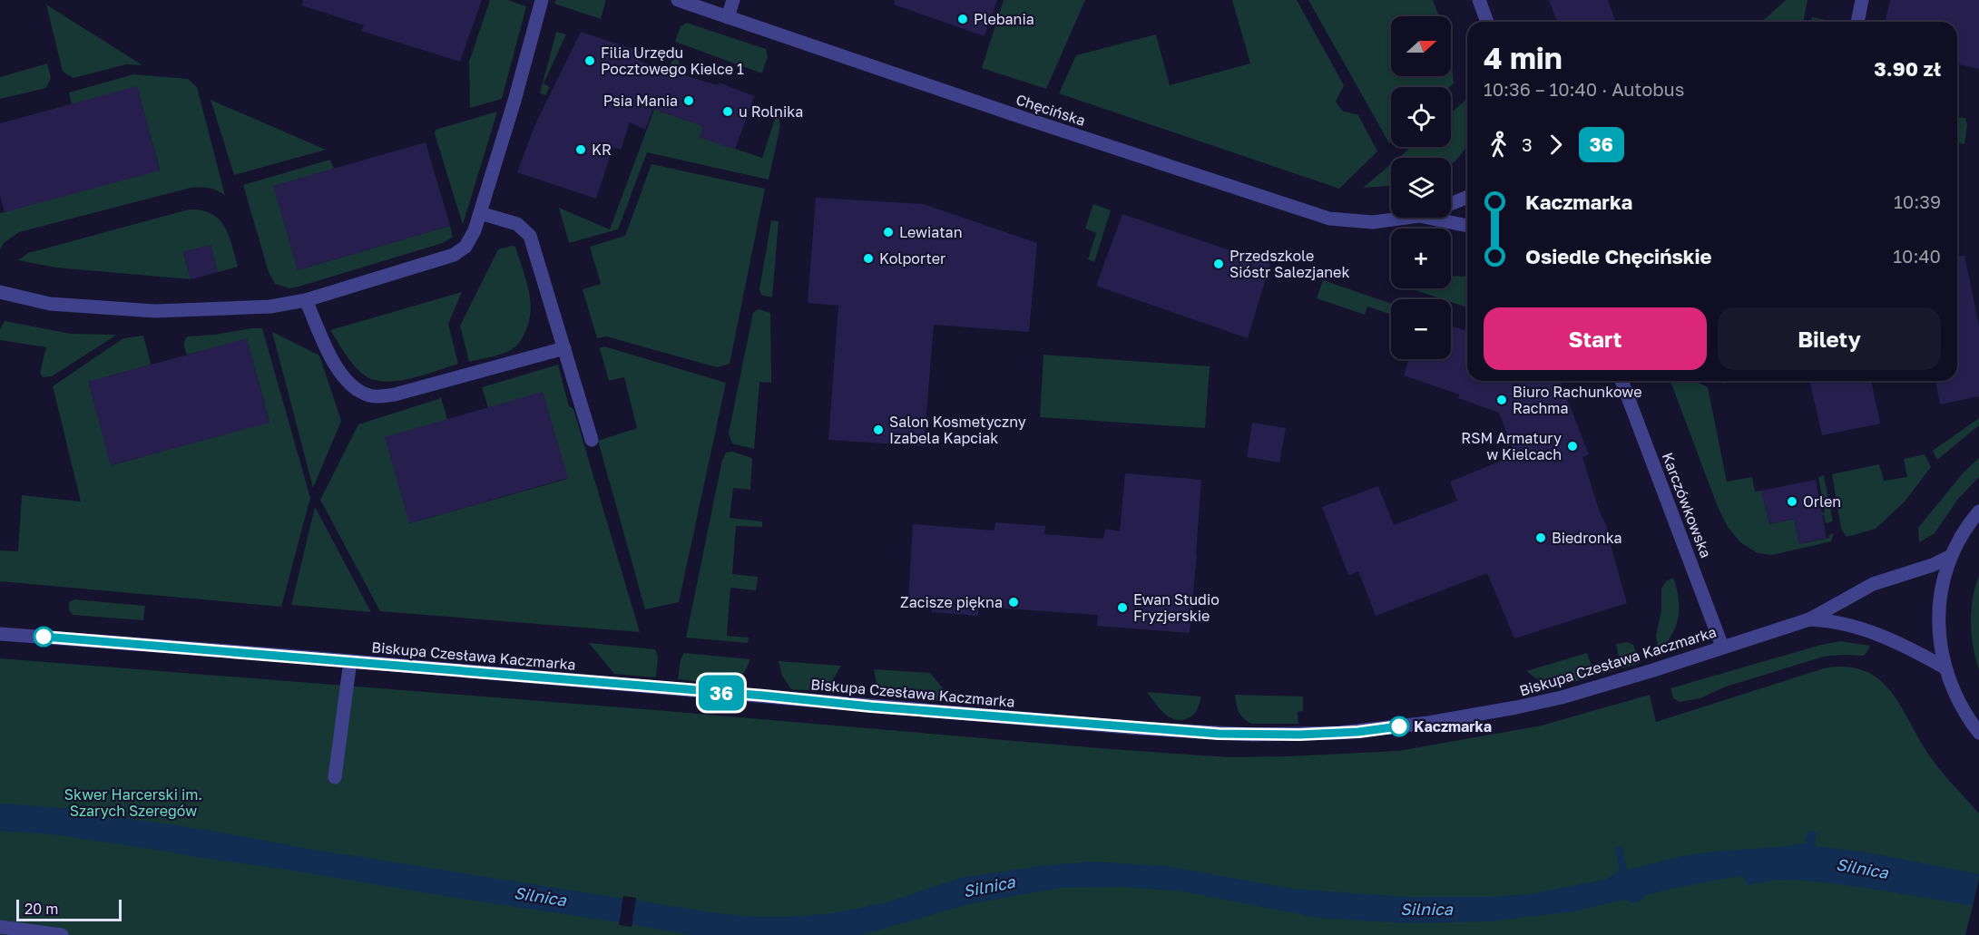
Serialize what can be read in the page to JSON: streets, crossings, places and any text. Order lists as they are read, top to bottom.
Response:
{
  "streets": {
    "street": ["Chęcińska", "Karczówkowska", "Biskupa Czesława Kaczmarka"]
  },
  "crossings": [
    ["Karczówkowska", "Biskupa Czesława Kaczmarka"]
  ],
  "water": ["Silnica"],
  "parks": ["Skwer Harcerski im. Szarych Szeregów"],
  "places": [
    "Plebania",
    "Filia Urzędu Pocztowego Kielce 1",
    "Psia Mania",
    "u Rolnika",
    "KR",
    "Lewiatan",
    "Kolporter",
    "Przedszkole Sióstr Salezjanek",
    "Biuro Rachunkowe Rachma",
    "Salon Kosmetyczny Izabela Kapciak",
    "RSM Armatury w Kielcach",
    "Orlen",
    "Biedronka",
    "Zacisze piękna",
    "Ewan Studio Fryzjerskie",
    "Kaczmarka"
  ],
  "lines": ["bus line 36"],
  "scale_bar": "20 m",
  "north": "right",
  "page": {
    "on_map": "36",
    "map_buttons": ["+", "−"],
    "heading": ["4 min", "10:36 – 10:40 · Autobus", "3.90 zł"],
    "legs": ["3", "36"],
    "list": [
      {
        "name": "Kaczmarka",
        "value": "10:39"
      },
      {
        "name": "Osiedle Chęcińskie",
        "value": "10:40"
      }
    ],
    "buttons": ["Start", "Bilety"],
    "scale": "20 m"
  }
}
